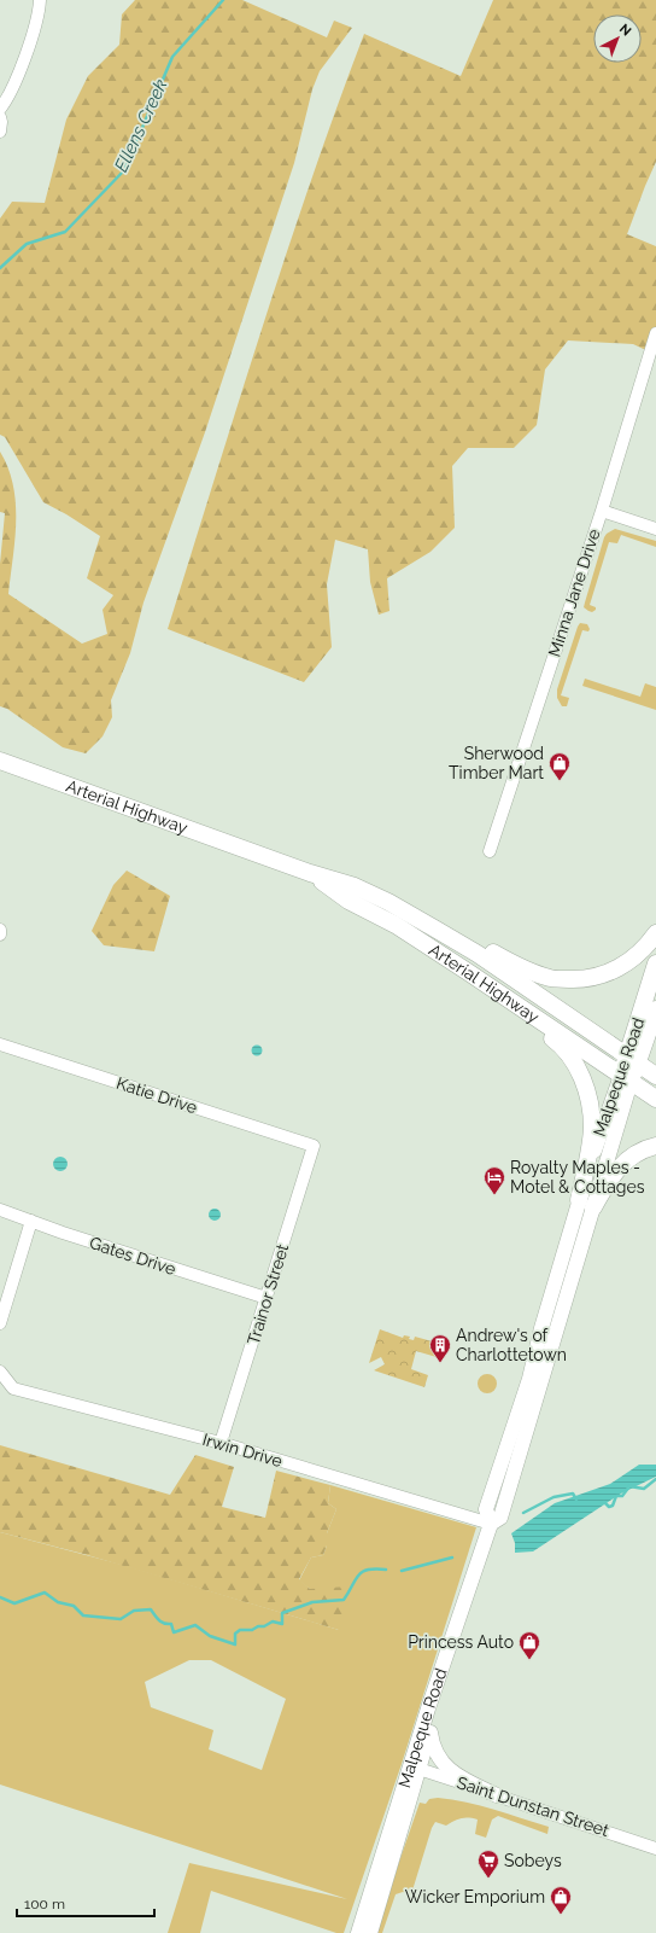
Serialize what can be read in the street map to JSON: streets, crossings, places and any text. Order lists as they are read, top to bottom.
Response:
{
  "streets": {
    "highway": ["Arterial Highway", "Malpeque Road"],
    "street": [
      "Minna Jane Drive",
      "Katie Drive",
      "Gates Drive",
      "Trainor Street",
      "Irwin Drive",
      "Saint Dunstan Street"
    ]
  },
  "crossings": [
    ["Arterial Highway", "Malpeque Road"],
    ["Malpeque Road", "Irwin Drive"],
    ["Malpeque Road", "Saint Dunstan Street"],
    ["Katie Drive", "Trainor Street"],
    ["Gates Drive", "Trainor Street"],
    ["Trainor Street", "Irwin Drive"]
  ],
  "water": ["Ellens Creek"],
  "places": {
    "shop": ["Sherwood Timber Mart", "Princess Auto", "Wicker Emporium"],
    "hotel": ["Royalty Maples - Motel & Cottages"],
    "building": ["Andrew's of Charlottetown"],
    "supermarket": ["Sobeys"]
  },
  "scale_bar": "100 m",
  "north": "top right"
}
